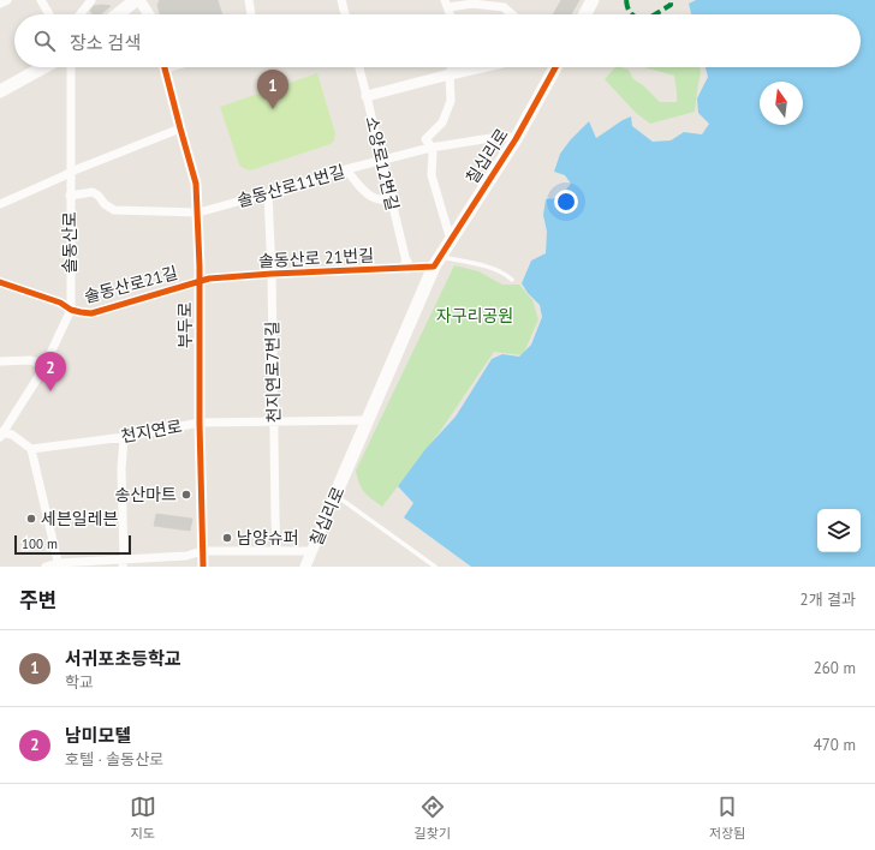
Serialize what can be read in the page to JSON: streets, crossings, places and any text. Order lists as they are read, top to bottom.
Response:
{
  "streets": {
    "main road": ["칠십리로"],
    "street": [
      "소양로12번길",
      "솔동산로11번길",
      "솔동산로",
      "솔동산로 21번길",
      "솔동산로21길",
      "부두로",
      "천지연로7번길",
      "천지연로"
    ]
  },
  "crossings": [
    ["칠십리로", "솔동산로11번길"],
    ["칠십리로", "솔동산로 21번길"],
    ["칠십리로", "천지연로"],
    ["소양로12번길", "솔동산로11번길"],
    ["소양로12번길", "솔동산로 21번길"],
    ["솔동산로11번길", "솔동산로"],
    ["솔동산로11번길", "부두로"],
    ["솔동산로11번길", "천지연로7번길"],
    ["솔동산로", "솔동산로21길"],
    ["솔동산로 21번길", "솔동산로21길"],
    ["솔동산로 21번길", "부두로"],
    ["솔동산로 21번길", "천지연로7번길"],
    ["솔동산로21길", "부두로"],
    ["부두로", "천지연로"],
    ["천지연로7번길", "천지연로"]
  ],
  "parks": ["자구리공원"],
  "places": ["송산마트", "세븐일레븐", "남양슈퍼"],
  "scale_bar": "100 m",
  "north": "top",
  "page": {
    "search": "장소 검색",
    "pins": ["1", "2"],
    "scale": "100 m",
    "heading": ["주변", "2개 결과"],
    "list": [
      {
        "mark": "1",
        "name": "서귀포초등학교",
        "note": "학교",
        "value": "260 m"
      },
      {
        "mark": "2",
        "name": "남미모텔",
        "note": "호텔 · 솔동산로",
        "value": "470 m"
      }
    ],
    "nav": ["지도", "길찾기", "저장됨"]
  }
}
